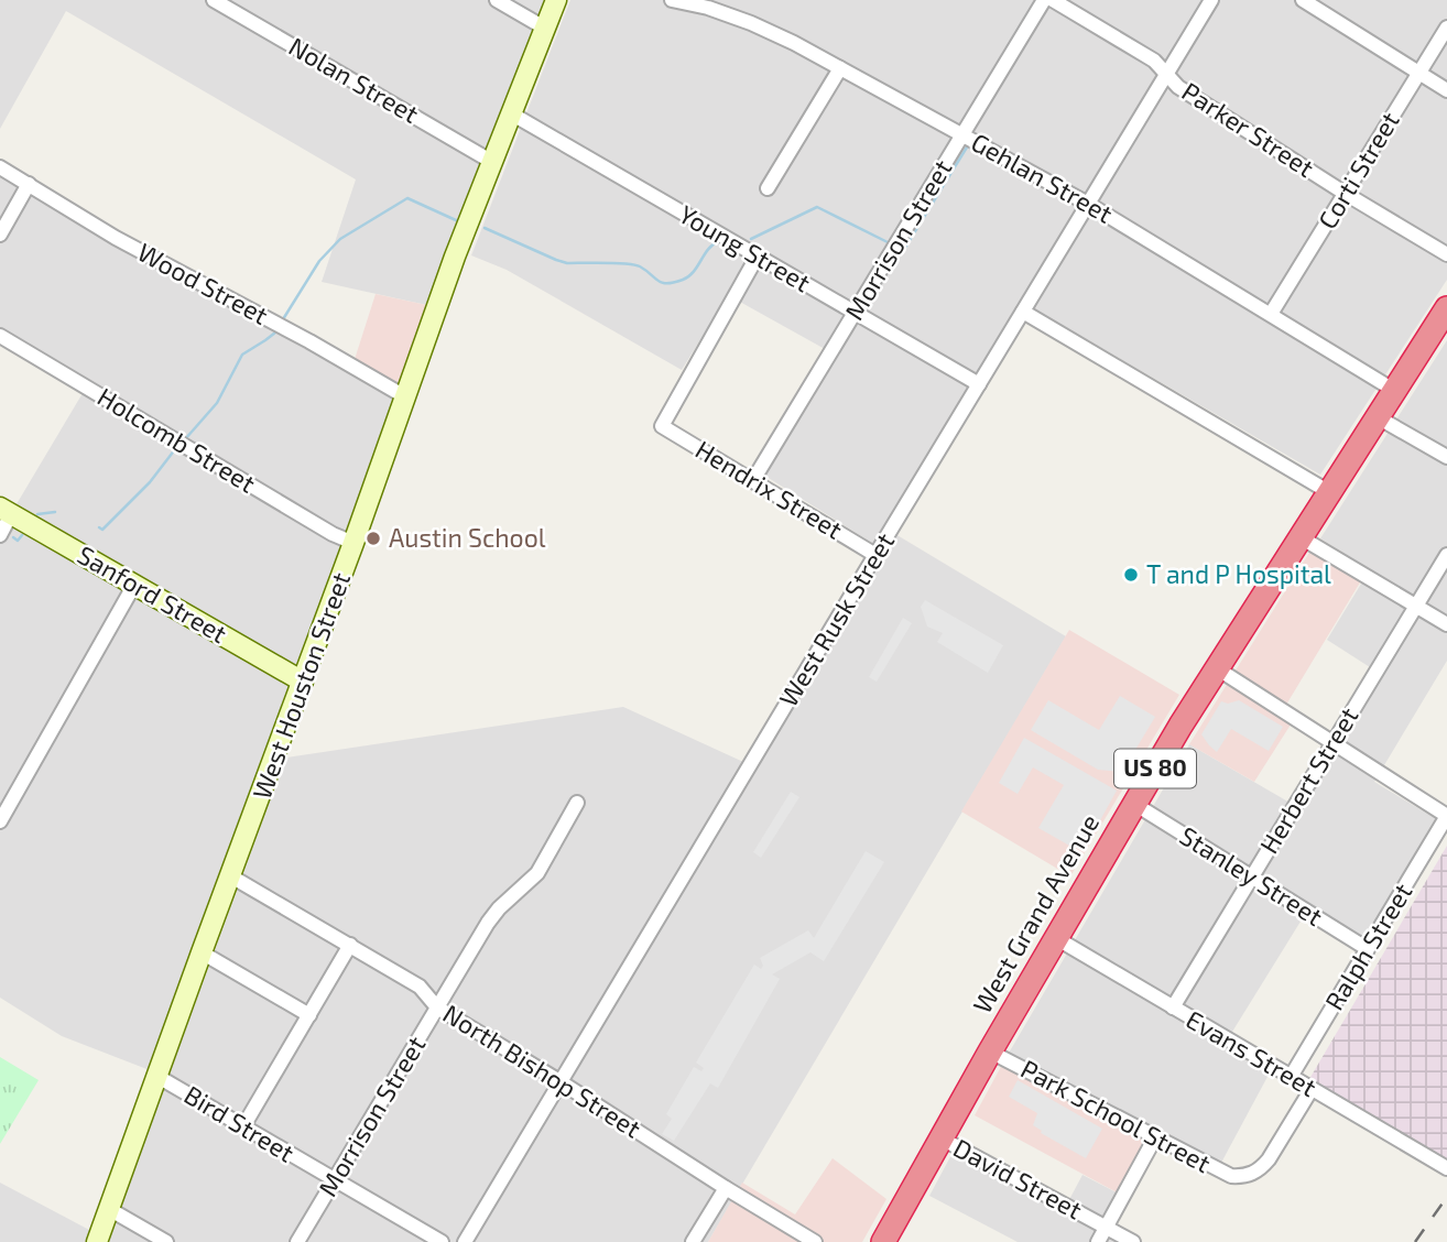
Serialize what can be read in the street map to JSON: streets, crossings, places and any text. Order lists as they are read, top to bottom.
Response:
{
  "streets": {
    "highway": ["US 80", "West Grand Avenue"],
    "main road": ["Sanford Street", "West Houston Street"],
    "street": [
      "Nolan Street",
      "Parker Street",
      "Corti Street",
      "Gehlan Street",
      "Morrison Street",
      "Young Street",
      "Wood Street",
      "Holcomb Street",
      "Hendrix Street",
      "West Rusk Street",
      "Herbert Street",
      "Stanley Street",
      "Ralph Street",
      "Evans Street",
      "North Bishop Street",
      "Park School Street",
      "Bird Street",
      "David Street"
    ]
  },
  "crossings": [
    ["Nolan Street", "West Houston Street"],
    ["Parker Street", "Corti Street"],
    ["Parker Street", "West Rusk Street"],
    ["Corti Street", "Gehlan Street"],
    ["Gehlan Street", "Morrison Street"],
    ["Gehlan Street", "West Rusk Street"],
    ["Gehlan Street", "West Grand Avenue"],
    ["Morrison Street", "Young Street"],
    ["Morrison Street", "Hendrix Street"],
    ["Morrison Street", "North Bishop Street"],
    ["Morrison Street", "Bird Street"],
    ["Young Street", "Hendrix Street"],
    ["Young Street", "West Rusk Street"],
    ["Young Street", "West Houston Street"],
    ["Wood Street", "West Houston Street"],
    ["Holcomb Street", "West Houston Street"],
    ["Hendrix Street", "West Rusk Street"],
    ["Sanford Street", "West Houston Street"],
    ["West Rusk Street", "North Bishop Street"],
    ["West Houston Street", "North Bishop Street"],
    ["West Houston Street", "Bird Street"],
    ["Herbert Street", "Stanley Street"],
    ["Herbert Street", "Evans Street"],
    ["Stanley Street", "West Grand Avenue"],
    ["Stanley Street", "Ralph Street"],
    ["West Grand Avenue", "Evans Street"],
    ["West Grand Avenue", "Park School Street"],
    ["West Grand Avenue", "David Street"],
    ["Ralph Street", "Evans Street"],
    ["Evans Street", "Park School Street"]
  ],
  "places": ["Austin School", "T and P Hospital"]
}
